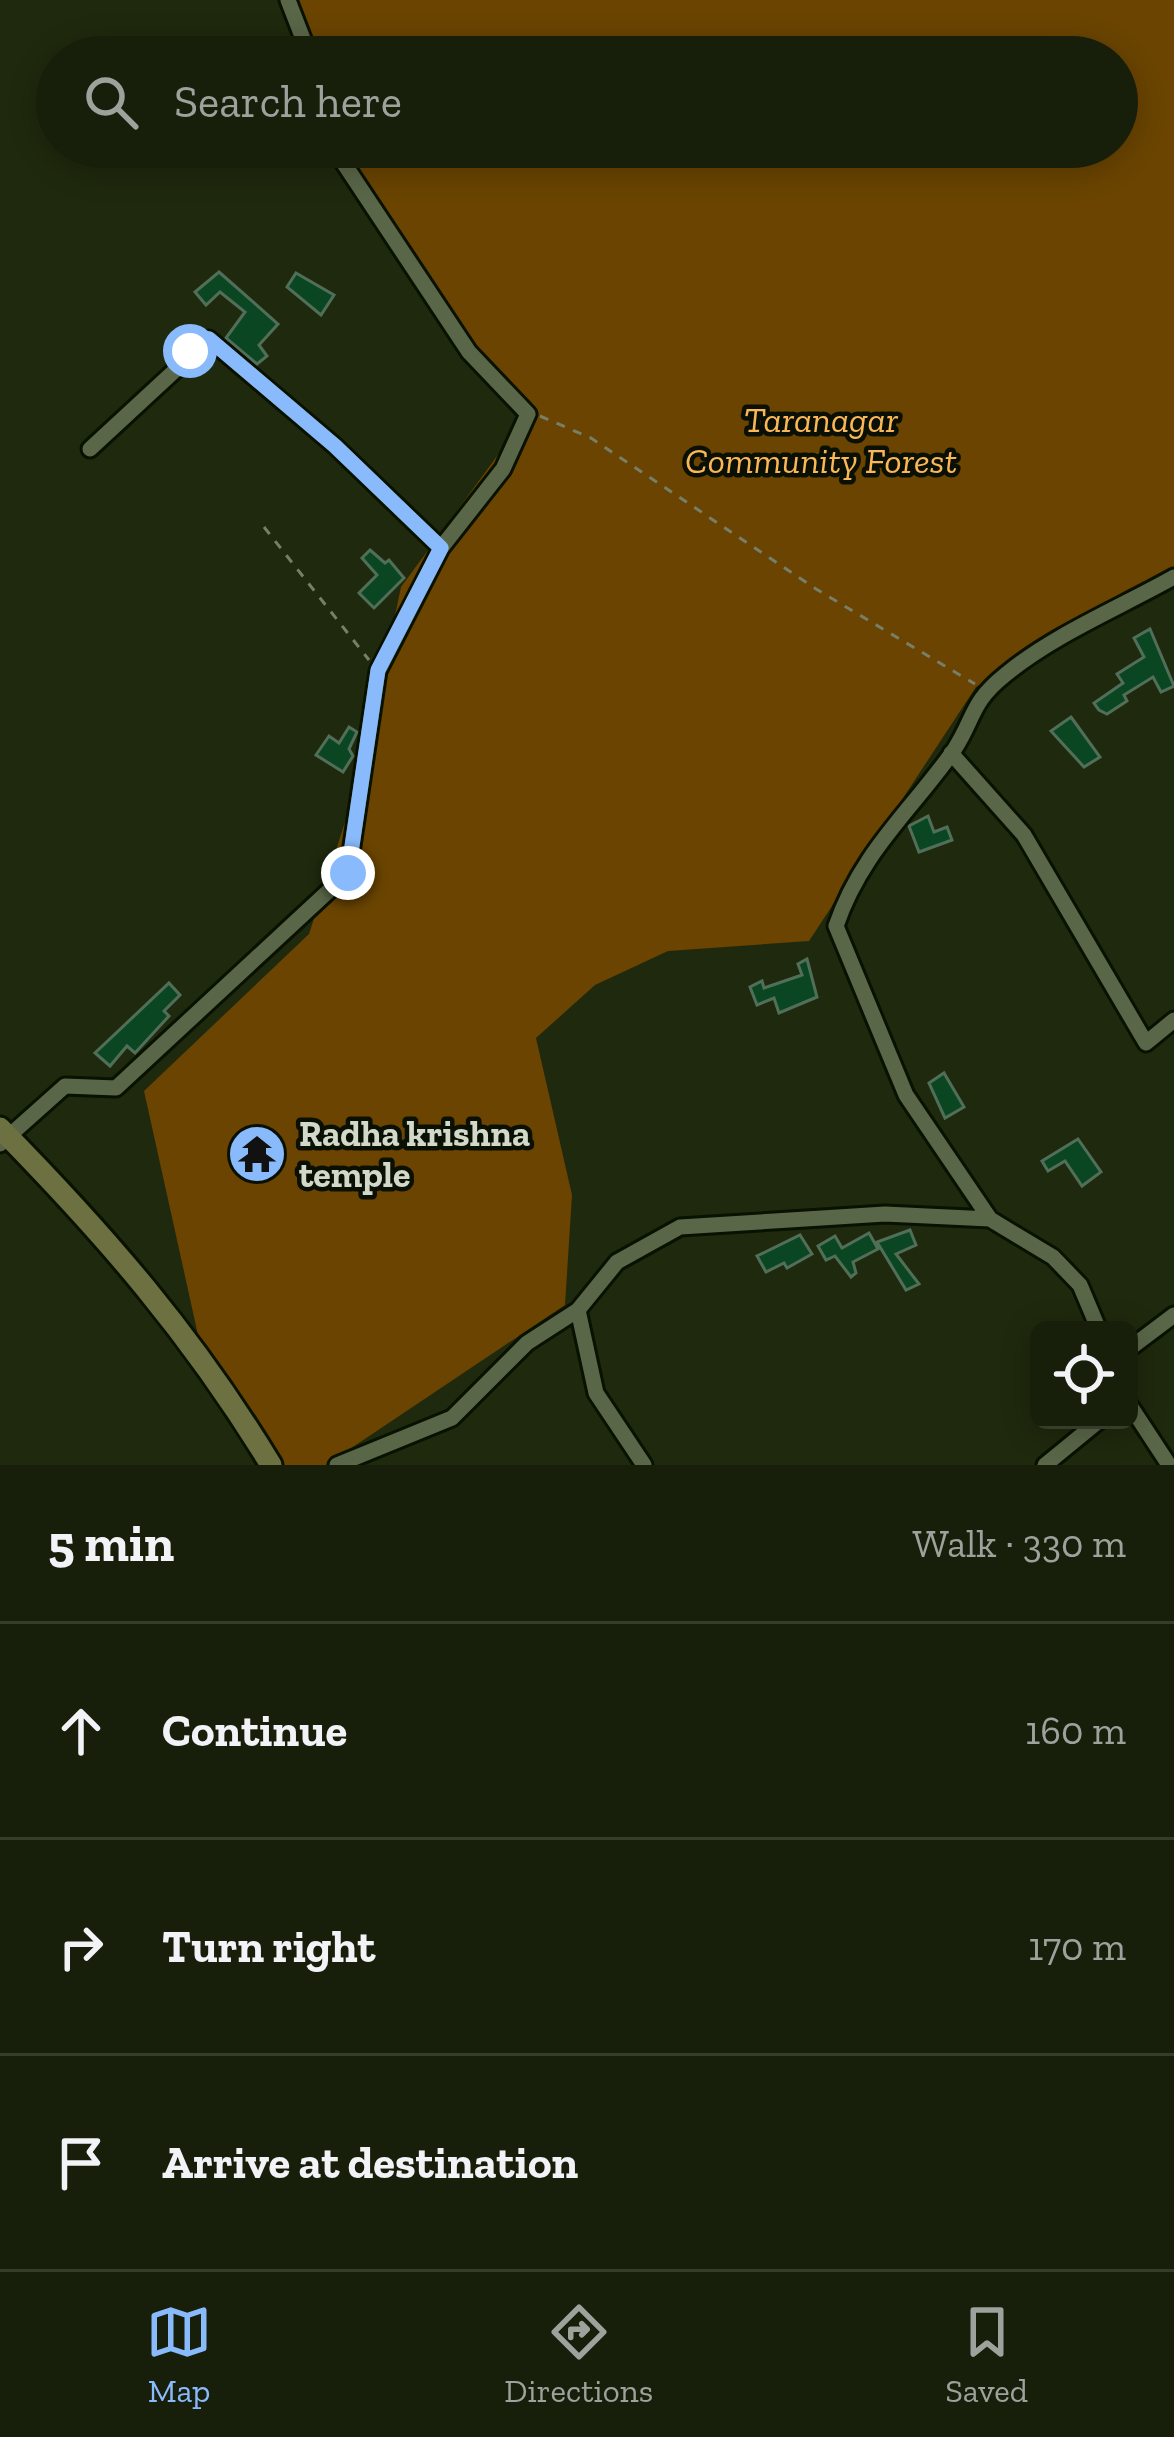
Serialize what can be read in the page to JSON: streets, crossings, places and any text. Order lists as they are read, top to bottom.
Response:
{
  "parks": ["Taranagar Community Forest"],
  "places": {
    "temple": ["Radha krishna temple"]
  },
  "page": {
    "search": "Search here",
    "heading": ["5 min", "Walk · 330 m"],
    "list": [
      ["Continue", "160 m"],
      ["Turn right", "170 m"],
      "Arrive at destination"
    ],
    "nav": ["Map", "Directions", "Saved"]
  }
}
